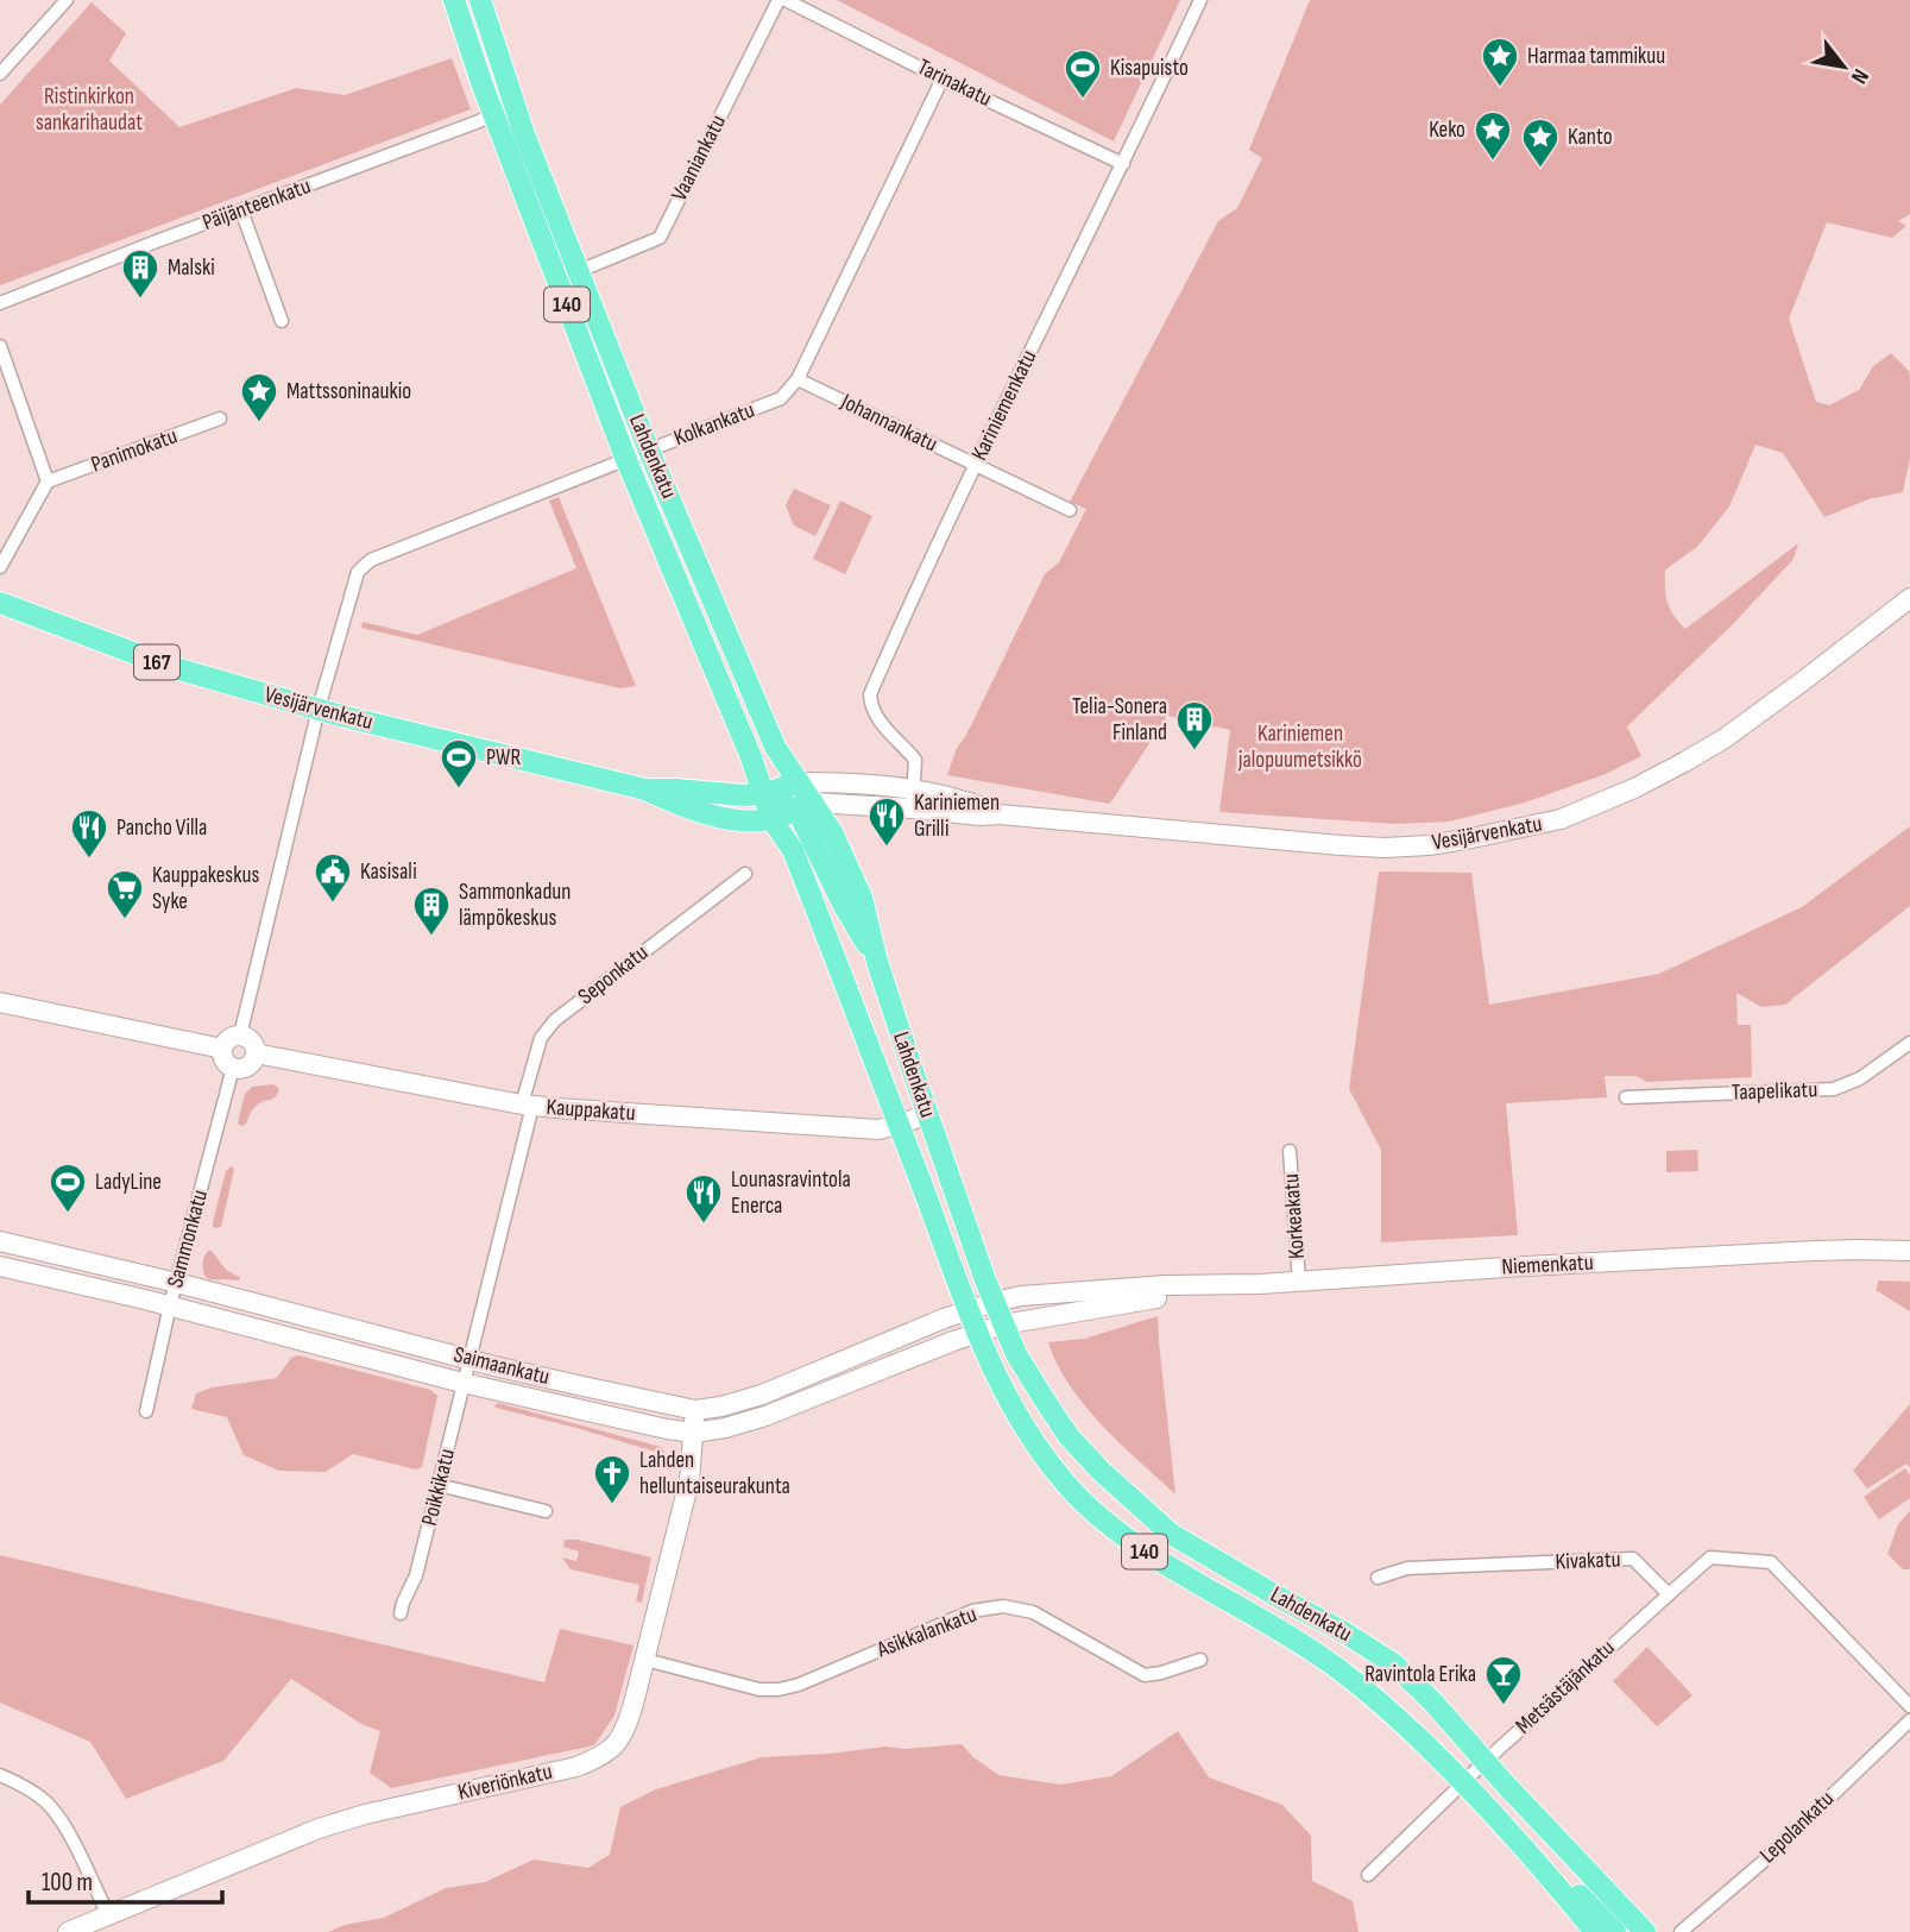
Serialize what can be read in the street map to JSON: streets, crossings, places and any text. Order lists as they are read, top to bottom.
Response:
{
  "streets": {
    "main road": [
      "140",
      "Lahdenkatu",
      "167",
      "Vesijärvenkatu"
    ],
    "street": [
      "Tarinakatu",
      "Vaaniankatu",
      "Päijänteenkatu",
      "Kariniemenkatu",
      "Johannankatu",
      "Kolkankatu",
      "Panimokatu",
      "Seponkatu",
      "Taapelikatu",
      "Kauppakatu",
      "Korkeakatu",
      "Sammonkatu",
      "Niemenkatu",
      "Saimaankatu",
      "Poikkikatu",
      "Kivakatu",
      "Asikkalankatu",
      "Metsästäjänkatu",
      "Kiveriönkatu",
      "Lepolankatu"
    ]
  },
  "crossings": [
    ["Tarinakatu", "Kariniemenkatu"],
    ["Tarinakatu", "Kolkankatu"],
    ["Vaaniankatu", "Lahdenkatu"],
    ["Päijänteenkatu", "Lahdenkatu"],
    ["Kariniemenkatu", "Johannankatu"],
    ["Kariniemenkatu", "Vesijärvenkatu"],
    ["Johannankatu", "Kolkankatu"],
    ["Kolkankatu", "Lahdenkatu"],
    ["Kolkankatu", "Vesijärvenkatu"],
    ["Lahdenkatu", "Vesijärvenkatu"],
    ["Lahdenkatu", "Kauppakatu"],
    ["Lahdenkatu", "Niemenkatu"],
    ["Lahdenkatu", "Saimaankatu"],
    ["Lahdenkatu", "Metsästäjänkatu"],
    ["Seponkatu", "Kauppakatu"],
    ["Seponkatu", "Saimaankatu"],
    ["Seponkatu", "Poikkikatu"],
    ["Kauppakatu", "Sammonkatu"],
    ["Korkeakatu", "Niemenkatu"],
    ["Sammonkatu", "Saimaankatu"],
    ["Niemenkatu", "Saimaankatu"],
    ["Saimaankatu", "Poikkikatu"],
    ["Saimaankatu", "Kiveriönkatu"],
    ["Kivakatu", "Metsästäjänkatu"],
    ["Asikkalankatu", "Kiveriönkatu"]
  ],
  "parks": ["Ristinkirkon sankarihaudat", "Kariniemen jalopuumetsikkö"],
  "places": {
    "place": [
      "Harmaa tammikuu",
      "Keko",
      "Kanto",
      "Mattssoninaukio"
    ],
    "sports": ["Kisapuisto", "PWR", "LadyLine"],
    "building": ["Malski", "Telia-Sonera Finland", "Sammonkadun lämpökeskus"],
    "restaurant": ["Kariniemen Grilli", "Pancho Villa", "Lounasravintola Enerca"],
    "public building": ["Kasisali"],
    "supermarket": ["Kauppakeskus Syke"],
    "church": ["Lahden helluntaiseurakunta"],
    "bar": ["Ravintola Erika"]
  },
  "scale_bar": "100 m",
  "north": "bottom right"
}
